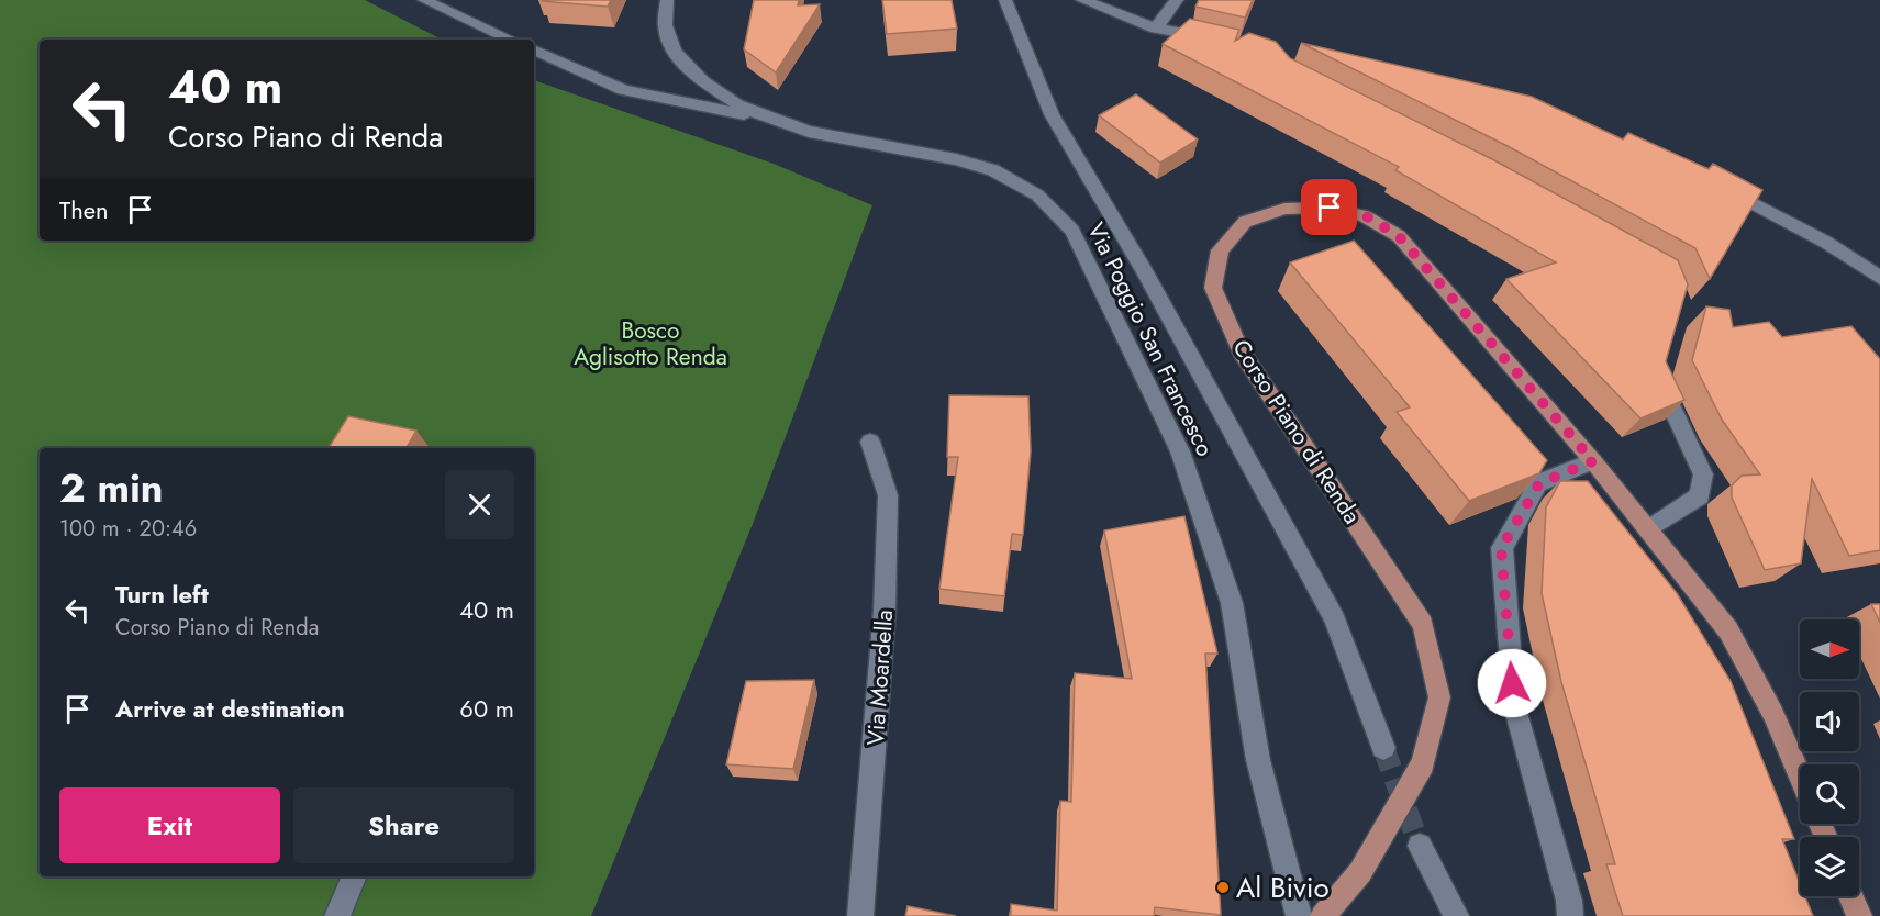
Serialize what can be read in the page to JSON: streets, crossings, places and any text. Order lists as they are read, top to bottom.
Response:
{
  "streets": {
    "main road": ["Corso Piano di Renda"],
    "street": ["Via Poggio San Francesco", "Via Moardella"]
  },
  "parks": ["Bosco Aglisotto Renda"],
  "places": ["Al Bivio"],
  "north": "right",
  "page": {
    "turn": ["40 m", "Corso Piano di Renda"],
    "then": "Then",
    "heading": ["2 min", "100 m · 20:46"],
    "list": [
      {
        "name": "Turn left",
        "note": "Corso Piano di Renda",
        "value": "40 m"
      },
      {
        "name": "Arrive at destination",
        "value": "60 m"
      }
    ],
    "buttons": ["Exit", "Share"]
  }
}
